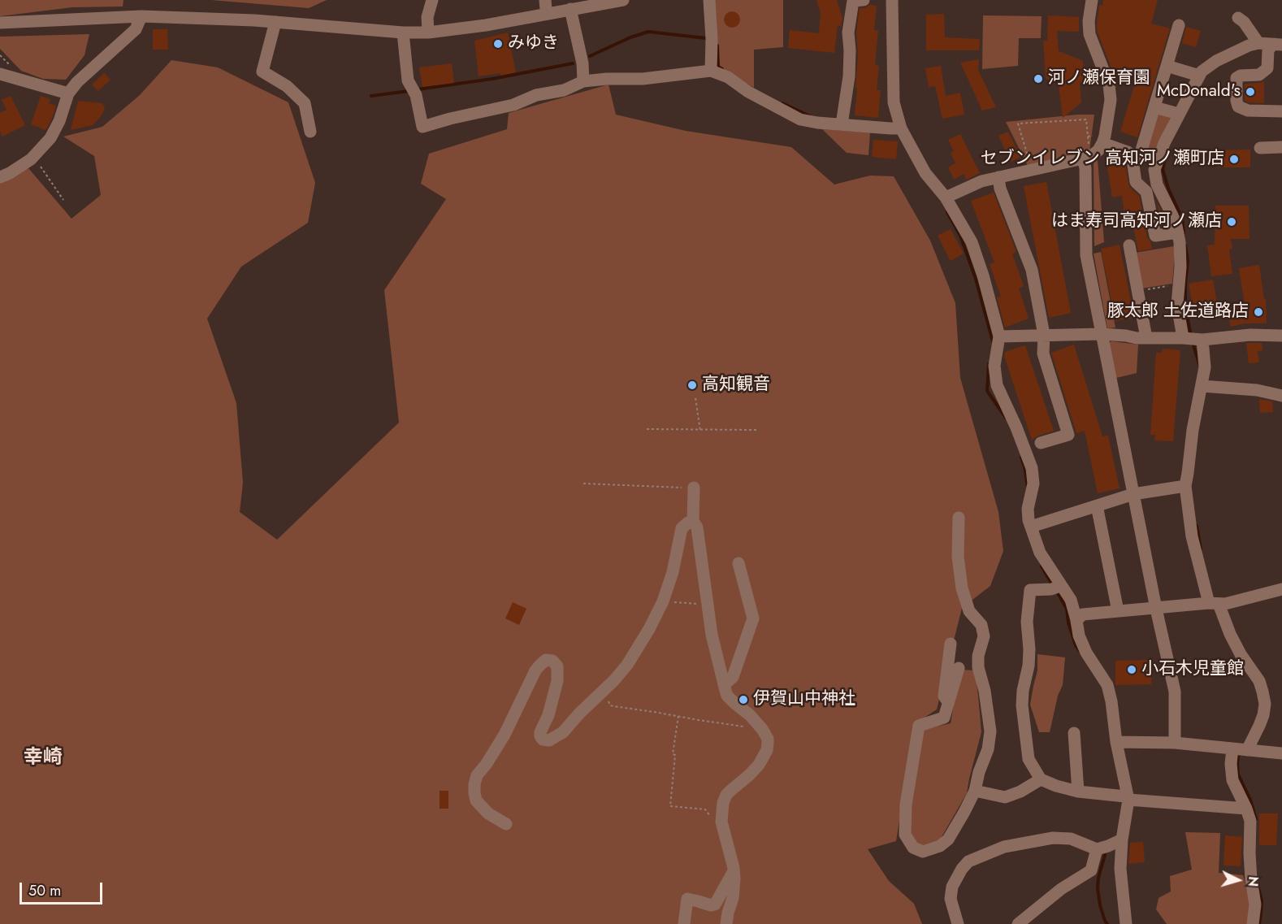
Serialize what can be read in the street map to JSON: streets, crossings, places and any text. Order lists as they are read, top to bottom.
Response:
{
  "districts": ["幸崎"],
  "places": [
    "みゆき",
    "河ノ瀬保育園",
    "McDonald's",
    "セブンイレブン 高知河ノ瀬町店",
    "はま寿司高知河ノ瀬店",
    "豚太郎 土佐道路店",
    "高知観音",
    "小石木児童館",
    "伊賀山中神社"
  ],
  "scale_bar": "50 m",
  "north": "right"
}
